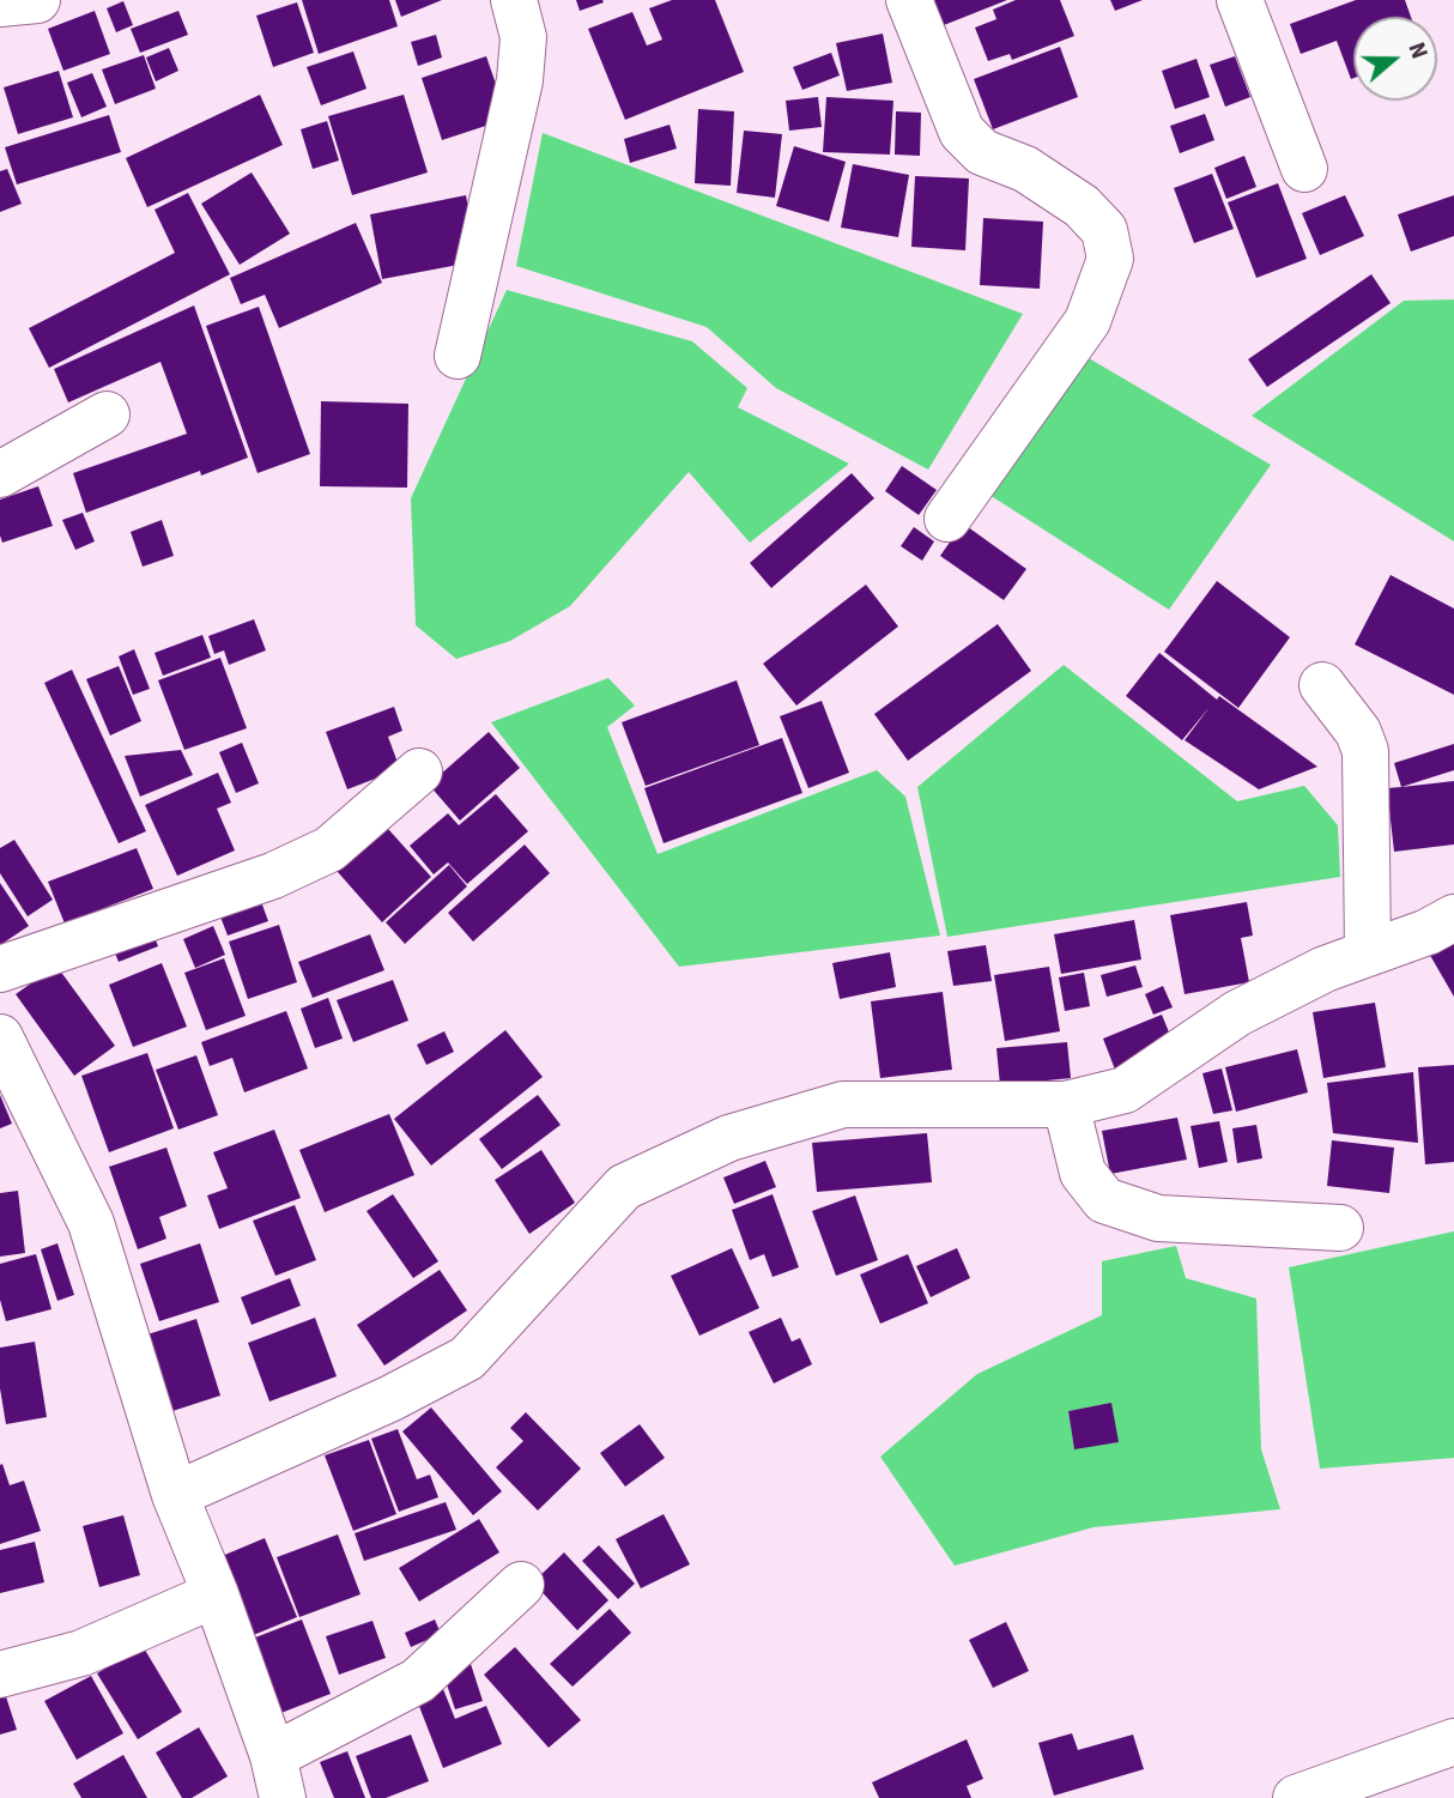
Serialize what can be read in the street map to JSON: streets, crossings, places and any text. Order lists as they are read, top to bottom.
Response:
{
  "north": "right"
}
